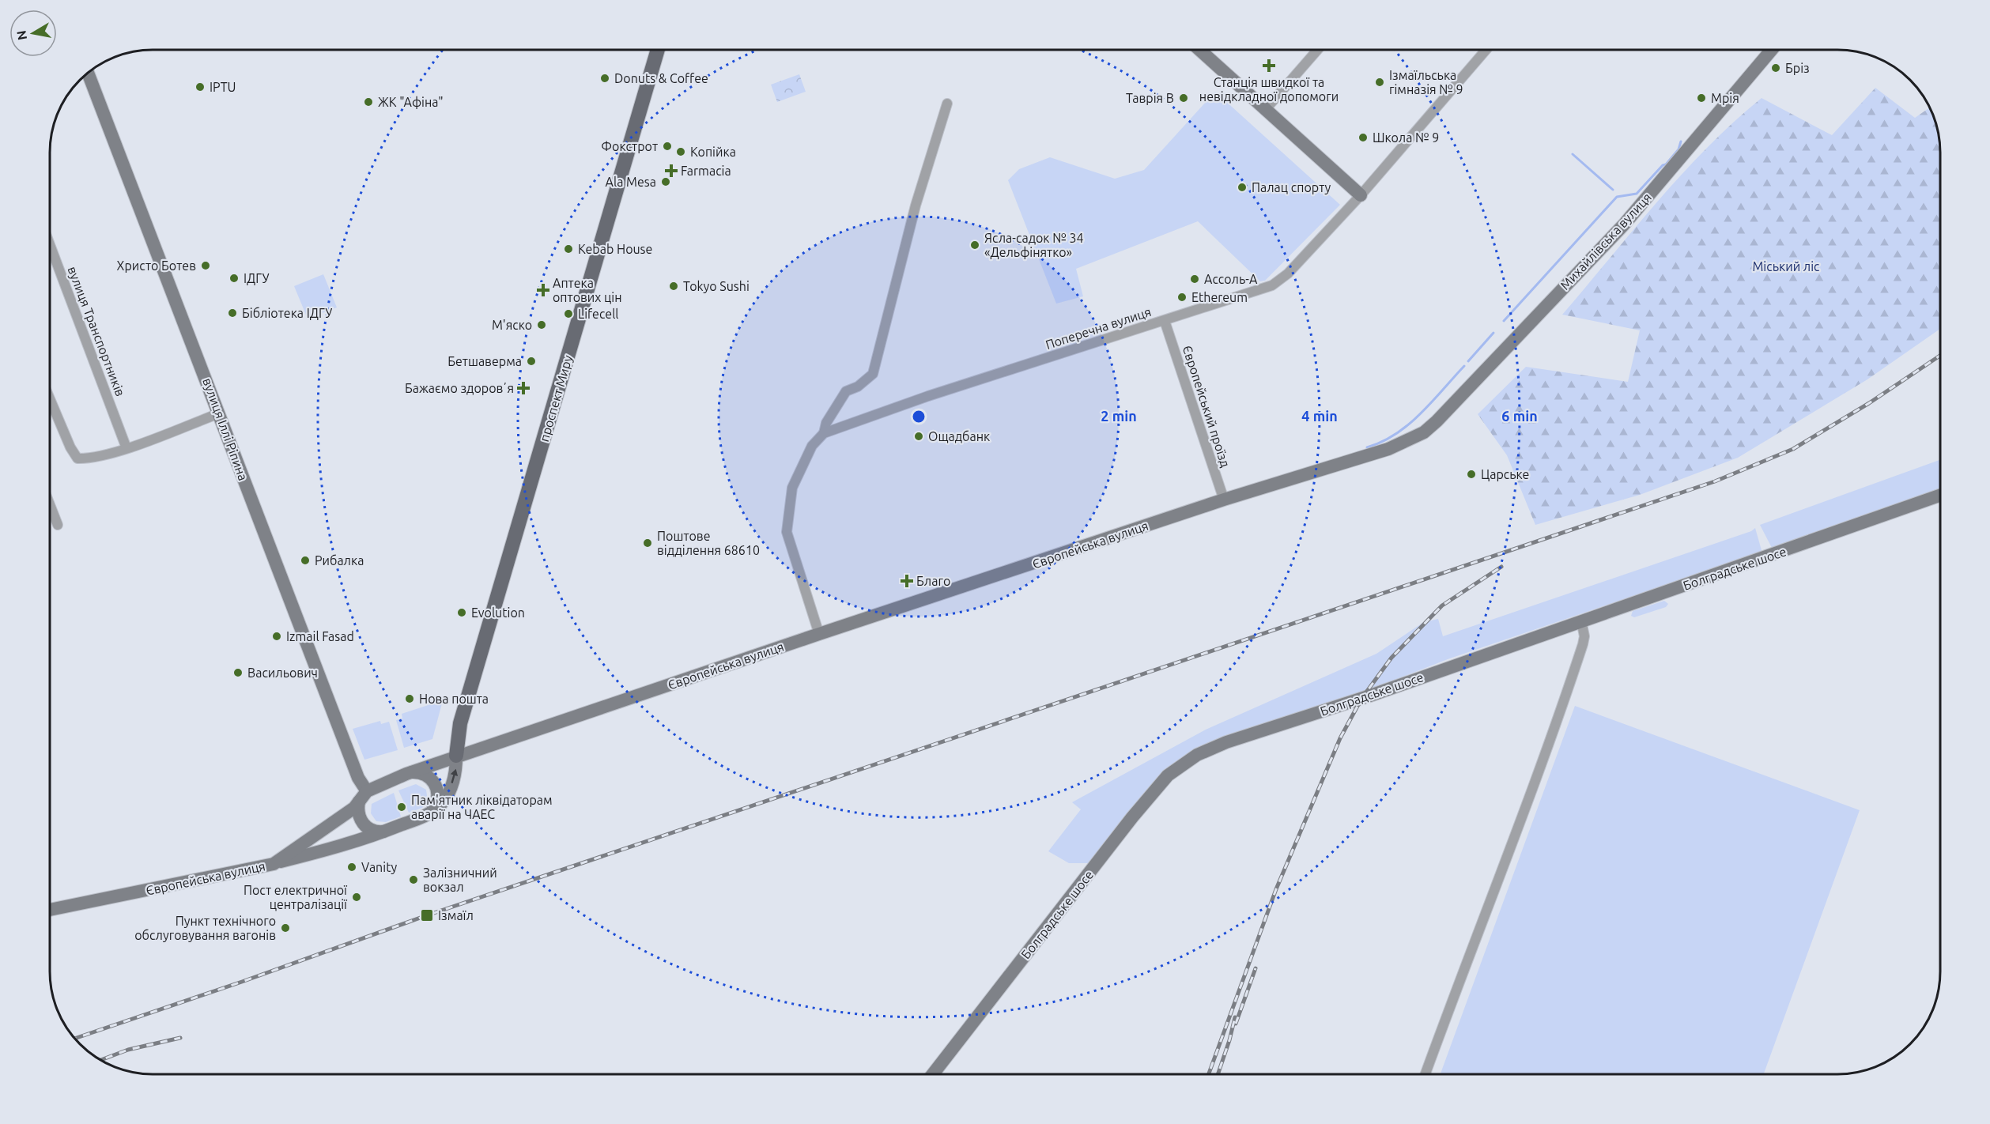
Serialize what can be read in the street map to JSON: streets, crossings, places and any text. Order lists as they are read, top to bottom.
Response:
{
  "streets": {
    "main road": [
      "Михайлівська вулиця",
      "проспект Миру",
      "вулиця Іллі Ріпина",
      "Європейська вулиця",
      "Болградське шосе"
    ],
    "street": ["Поперечна вулиця", "вулиця Транспортників", "Європейський проїзд"]
  },
  "crossings": [
    ["Михайлівська вулиця", "Європейська вулиця"],
    ["Поперечна вулиця", "Європейський проїзд"],
    ["проспект Миру", "Європейська вулиця"],
    ["Європейський проїзд", "Європейська вулиця"],
    ["вулиця Іллі Ріпина", "Європейська вулиця"]
  ],
  "parks": ["Міський ліс"],
  "places": {
    "health": [
      "Станція швидкої та невідкладної допомоги",
      "Farmacia",
      "Аптека оптових цін",
      "Бажаємо здоровʼя",
      "Благо"
    ],
    "other": [
      "Бріз",
      "Donuts & Coffee",
      "Ізмаїльська гімназія № 9",
      "IPTU",
      "Таврія В",
      "Мрія",
      "ЖК \"Афіна\"",
      "Школа № 9",
      "Фокстрот",
      "Копійка",
      "Ala Mesa",
      "Палац спорту",
      "Ясла-садок № 34 «Дельфінятко»",
      "Kebab House",
      "Христо Ботев",
      "ІДГУ",
      "Ассоль-А",
      "Tokyo Sushi",
      "Ethereum",
      "Бібліотека ІДГУ",
      "Lifecell",
      "М'яско",
      "Бетшаверма",
      "Ощадбанк",
      "Царське",
      "Поштове відділення 68610",
      "Рибалка",
      "Evolution",
      "Izmail Fasad",
      "Васильович",
      "Нова пошта",
      "Пам'ятник ліквідаторам аварії на ЧАЕС",
      "Vanity",
      "Залізничний вокзал",
      "Пост електричної централізації",
      "Пункт технічного обслуговування вагонів"
    ],
    "transit": ["Ізмаїл"]
  },
  "north": "left",
  "rings": ["2 min", "4 min", "6 min"]
}
